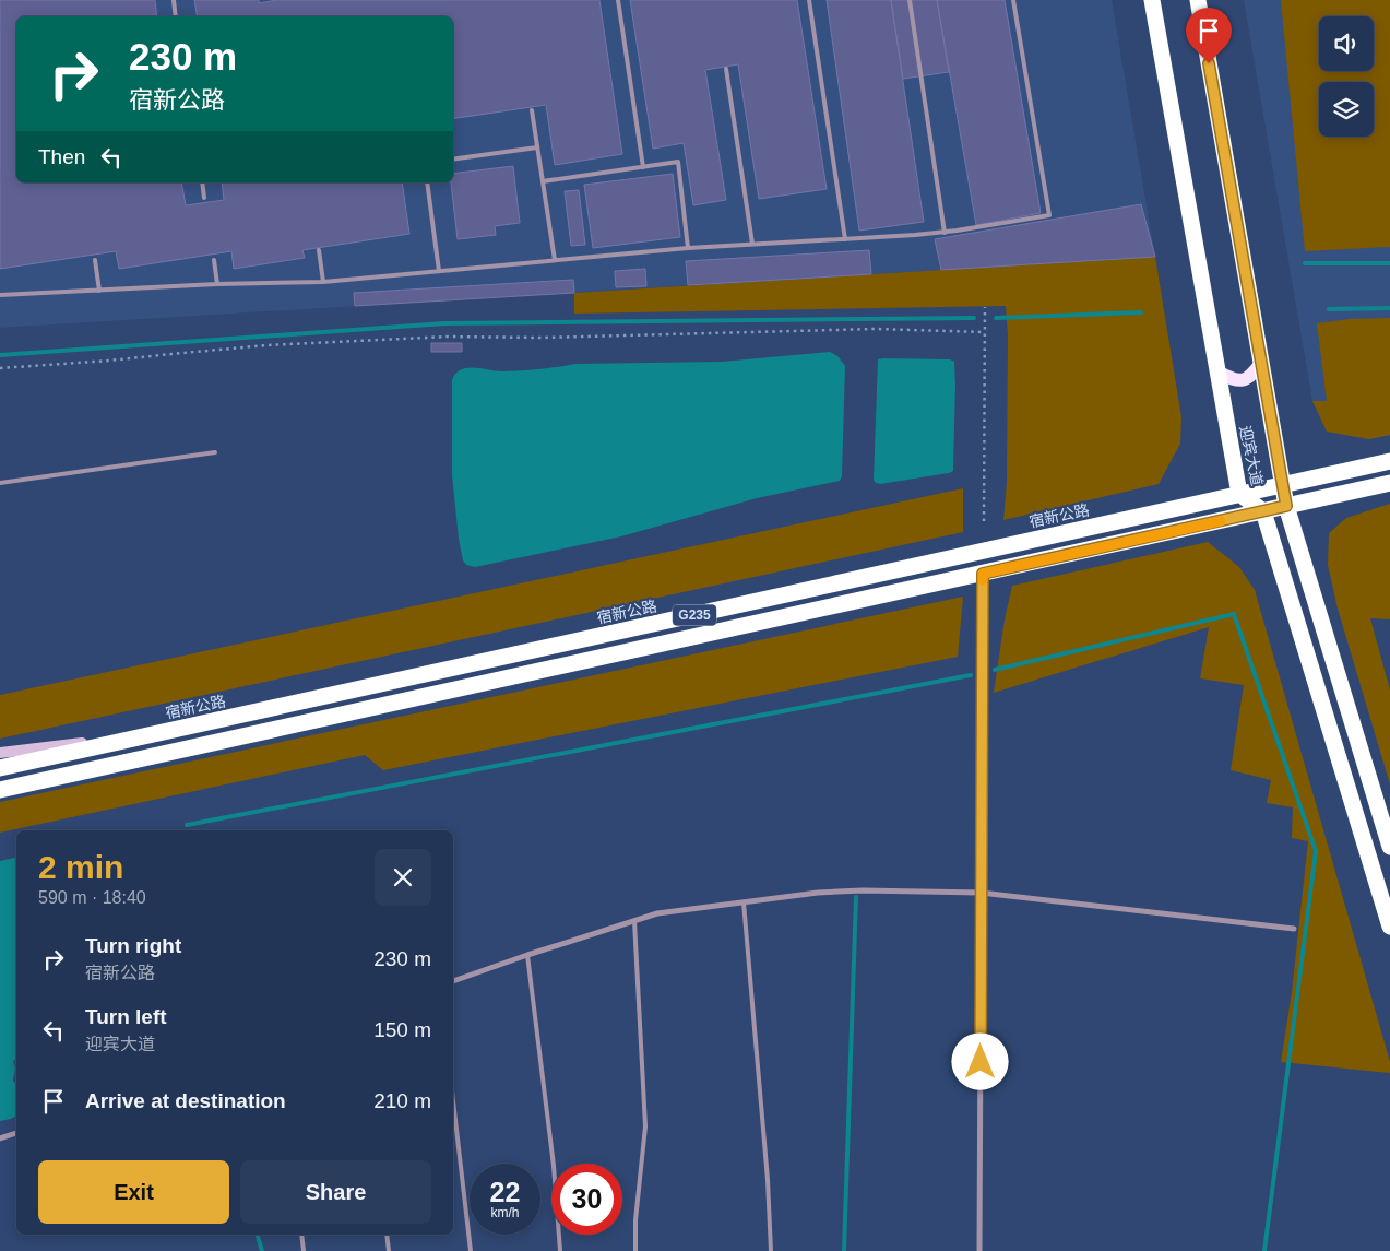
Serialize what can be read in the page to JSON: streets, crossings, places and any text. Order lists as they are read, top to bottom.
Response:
{
  "streets": {
    "highway": ["迎宾大道", "宿新公路", "G235"]
  },
  "crossings": [
    ["迎宾大道", "宿新公路"],
    ["迎宾大道", "G235"]
  ],
  "page": {
    "turn": ["230 m", "宿新公路"],
    "then": "Then",
    "heading": ["2 min", "590 m · 18:40"],
    "list": [
      {
        "name": "Turn right",
        "note": "宿新公路",
        "value": "230 m"
      },
      {
        "name": "Turn left",
        "note": "迎宾大道",
        "value": "150 m"
      },
      {
        "name": "Arrive at destination",
        "value": "210 m"
      }
    ],
    "buttons": ["Exit", "Share"],
    "speed": "22 km/h",
    "limit": "30"
  }
}
